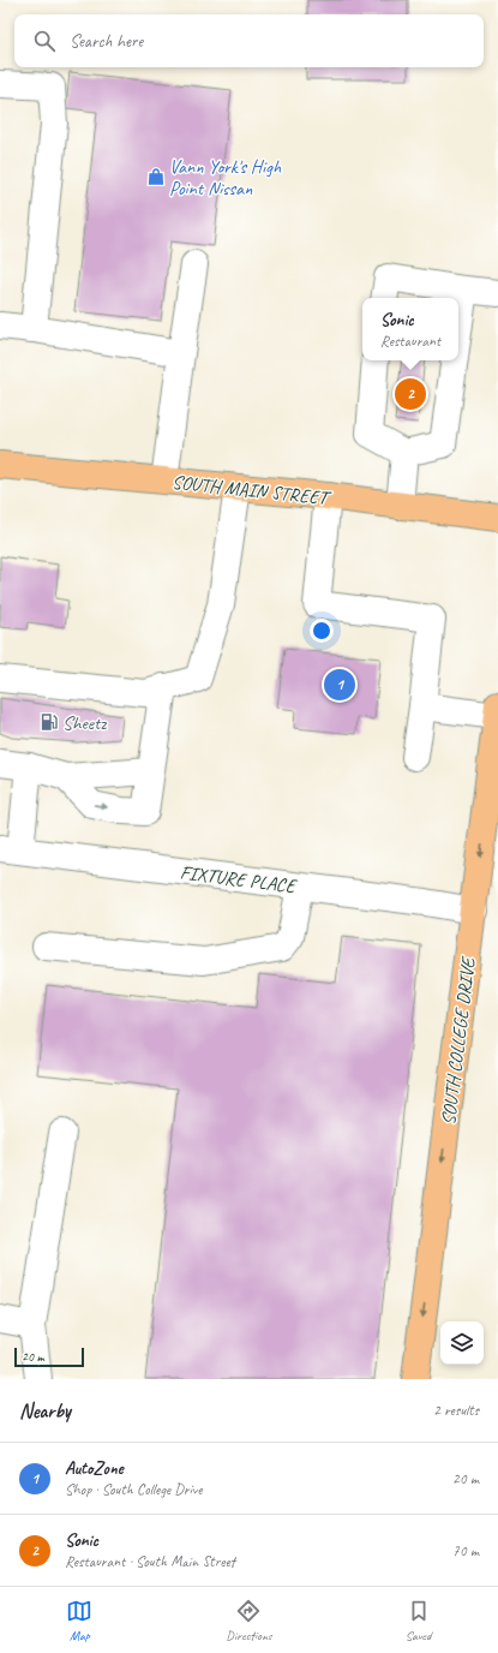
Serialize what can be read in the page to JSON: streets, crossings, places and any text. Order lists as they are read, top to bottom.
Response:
{
  "streets": {
    "main road": ["SOUTH MAIN STREET", "SOUTH COLLEGE DRIVE"],
    "street": ["FIXTURE PLACE"]
  },
  "crossings": [
    ["FIXTURE PLACE", "SOUTH COLLEGE DRIVE"]
  ],
  "one_way": ["SOUTH COLLEGE DRIVE"],
  "places": {
    "shop": ["Vann York's High Point Nissan"],
    "fuel station": ["Sheetz"]
  },
  "scale_bar": "20 m",
  "page": {
    "search": "Search here",
    "popup": ["Sonic", "Restaurant"],
    "pins": ["2", "1"],
    "scale": "20 m",
    "heading": ["Nearby", "2 results"],
    "list": [
      {
        "mark": "1",
        "name": "AutoZone",
        "note": "Shop · South College Drive",
        "value": "20 m"
      },
      {
        "mark": "2",
        "name": "Sonic",
        "note": "Restaurant · South Main Street",
        "value": "70 m"
      }
    ],
    "nav": ["Map", "Directions", "Saved"]
  }
}
